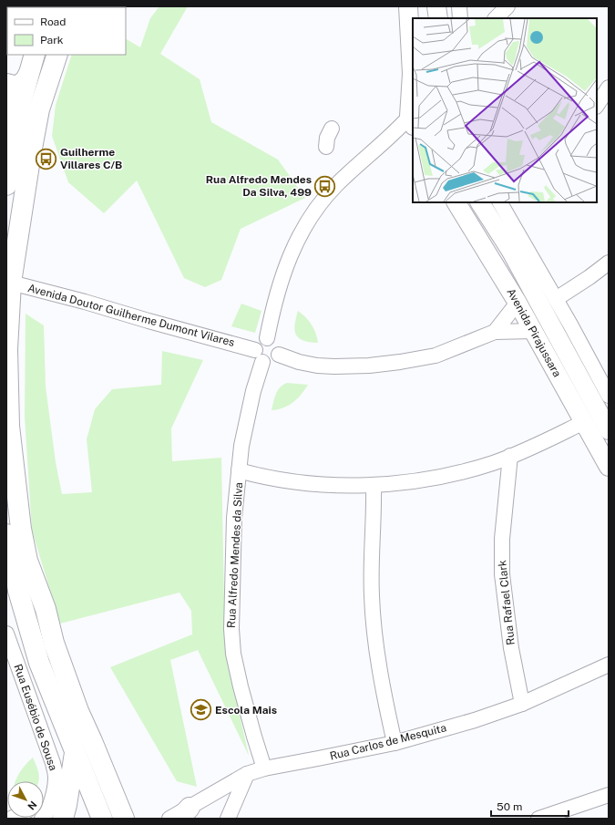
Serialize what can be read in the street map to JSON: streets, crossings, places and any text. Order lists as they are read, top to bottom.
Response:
{
  "streets": {
    "main road": ["Avenida Pirajussara"],
    "street": [
      "Avenida Doutor Guilherme Dumont Vilares",
      "Rua Alfredo Mendes da Silva",
      "Rua Rafael Clark",
      "Rua Eusébio de Sousa",
      "Rua Carlos de Mesquita"
    ]
  },
  "crossings": [
    ["Avenida Doutor Guilherme Dumont Vilares", "Rua Alfredo Mendes da Silva"],
    ["Rua Alfredo Mendes da Silva", "Rua Carlos de Mesquita"],
    ["Rua Rafael Clark", "Rua Carlos de Mesquita"]
  ],
  "places": {
    "bus stop": ["Guilherme Villares C/B", "Rua Alfredo Mendes Da Silva, 499"],
    "school or university": ["Escola Mais"]
  },
  "legend": ["Road", "Park"],
  "scale_bar": "50 m",
  "north": "bottom right"
}
